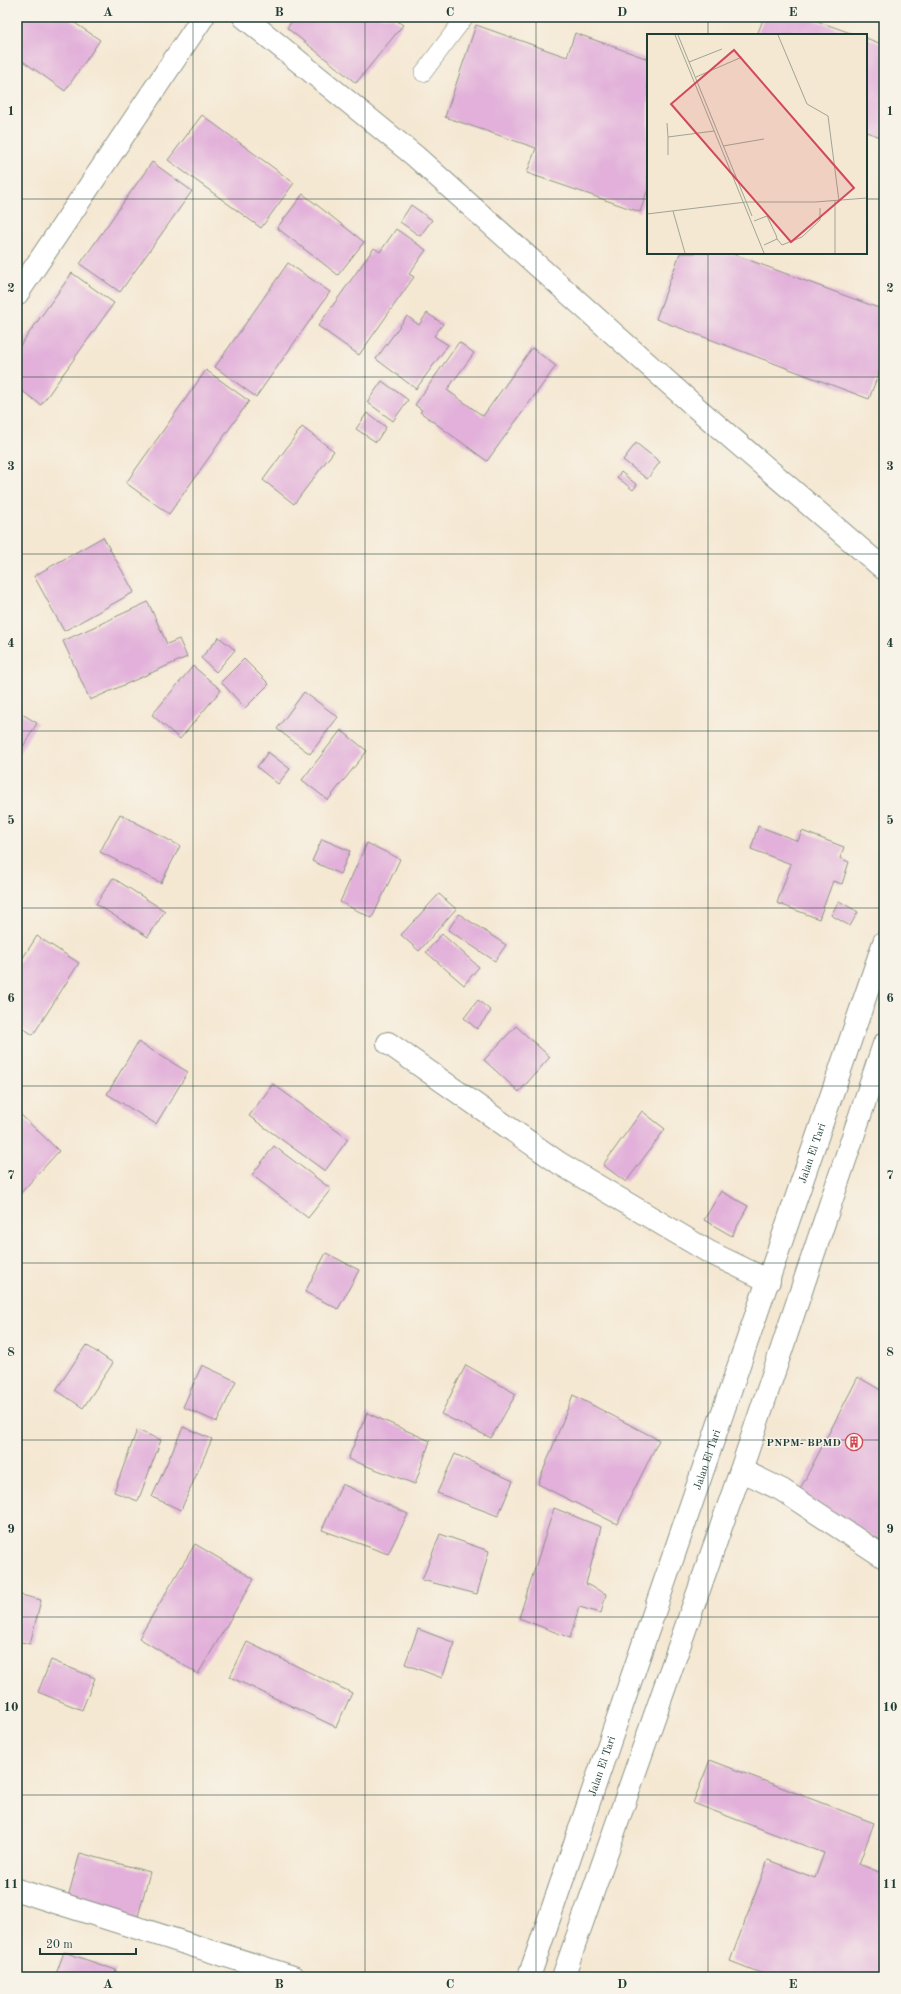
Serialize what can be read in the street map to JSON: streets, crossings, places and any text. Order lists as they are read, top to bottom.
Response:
{
  "streets": {
    "street": ["Jalan El Tari"]
  },
  "places": {
    "building": ["PNPM- BPMD"]
  },
  "scale_bar": "20 m",
  "grid": {
    "columns": [
      "A",
      "B",
      "C",
      "D",
      "E"
    ],
    "rows": [
      "1",
      "2",
      "3",
      "4",
      "5",
      "6",
      "7",
      "8",
      "9",
      "10",
      "11"
    ]
  }
}
